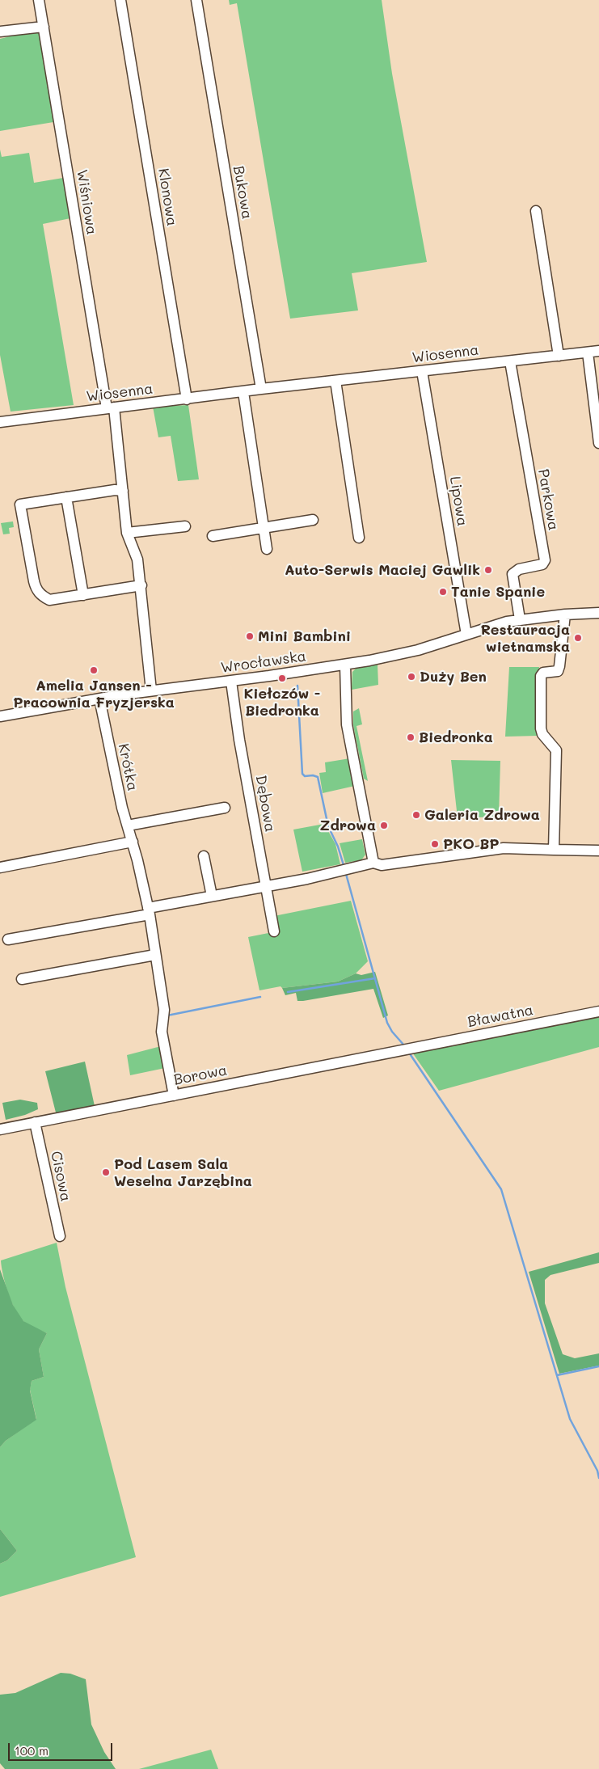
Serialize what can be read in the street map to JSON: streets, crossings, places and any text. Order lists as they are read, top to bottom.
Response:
{
  "streets": {
    "street": [
      "Bukowa",
      "Klonowa",
      "Wiśniowa",
      "Wiosenna",
      "Parkowa",
      "Lipowa",
      "Wrocławska",
      "Krótka",
      "Dębowa",
      "Bławatna",
      "Borowa",
      "Cisowa"
    ]
  },
  "crossings": [
    ["Bukowa", "Wiosenna"],
    ["Klonowa", "Wiosenna"],
    ["Wiśniowa", "Wiosenna"],
    ["Wiśniowa", "Wrocławska"],
    ["Wiosenna", "Parkowa"],
    ["Wiosenna", "Lipowa"],
    ["Parkowa", "Wrocławska"],
    ["Lipowa", "Wrocławska"],
    ["Wrocławska", "Krótka"],
    ["Wrocławska", "Dębowa"],
    ["Krótka", "Borowa"],
    ["Bławatna", "Borowa"],
    ["Borowa", "Cisowa"]
  ],
  "places": [
    "Auto-Serwis Maciej Gawlik",
    "Tanie Spanie",
    "Mini Bambini",
    "Restauracja wietnamska",
    "Amelia Jansen - Pracownia Fryzjerska",
    "Duży Ben",
    "Kiełczów - Biedronka",
    "Biedronka",
    "Galeria Zdrowa",
    "Zdrowa",
    "PKO BP",
    "Pod Lasem Sala Weselna Jarzębina"
  ],
  "scale_bar": "100 m"
}
